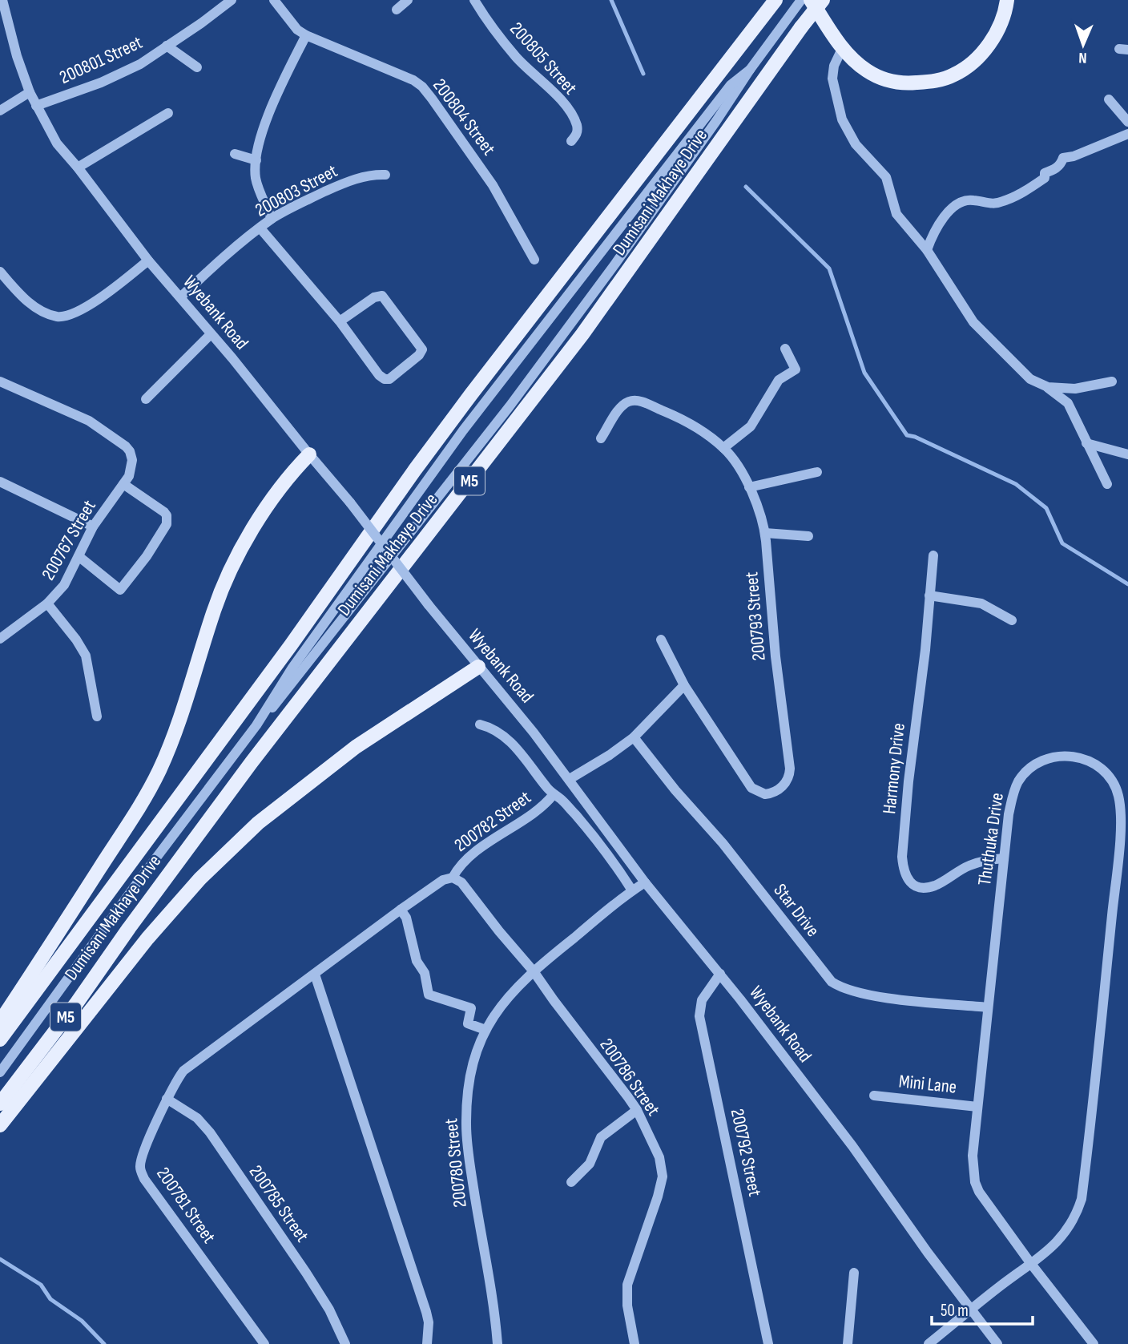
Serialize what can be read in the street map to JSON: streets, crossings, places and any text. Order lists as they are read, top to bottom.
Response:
{
  "streets": {
    "main road": ["Dumisani Makhaye Drive", "M5"],
    "street": [
      "200805 Street",
      "200801 Street",
      "200804 Street",
      "200803 Street",
      "Wyebank Road",
      "200767 Street",
      "200793 Street",
      "Harmony Drive",
      "200782 Street",
      "Thuthuka Drive",
      "Star Drive",
      "200786 Street",
      "Mini Lane",
      "200792 Street",
      "200780 Street",
      "200785 Street",
      "200781 Street"
    ]
  },
  "crossings": [
    ["200801 Street", "Wyebank Road"],
    ["200803 Street", "Wyebank Road"],
    ["Wyebank Road", "Thuthuka Drive"],
    ["Wyebank Road", "200792 Street"],
    ["Wyebank Road", "200780 Street"],
    ["Harmony Drive", "Thuthuka Drive"],
    ["200782 Street", "200781 Street"],
    ["Thuthuka Drive", "Star Drive"],
    ["Thuthuka Drive", "Mini Lane"],
    ["200786 Street", "200780 Street"],
    ["200785 Street", "200781 Street"]
  ],
  "scale_bar": "50 m",
  "north": "bottom"
}
